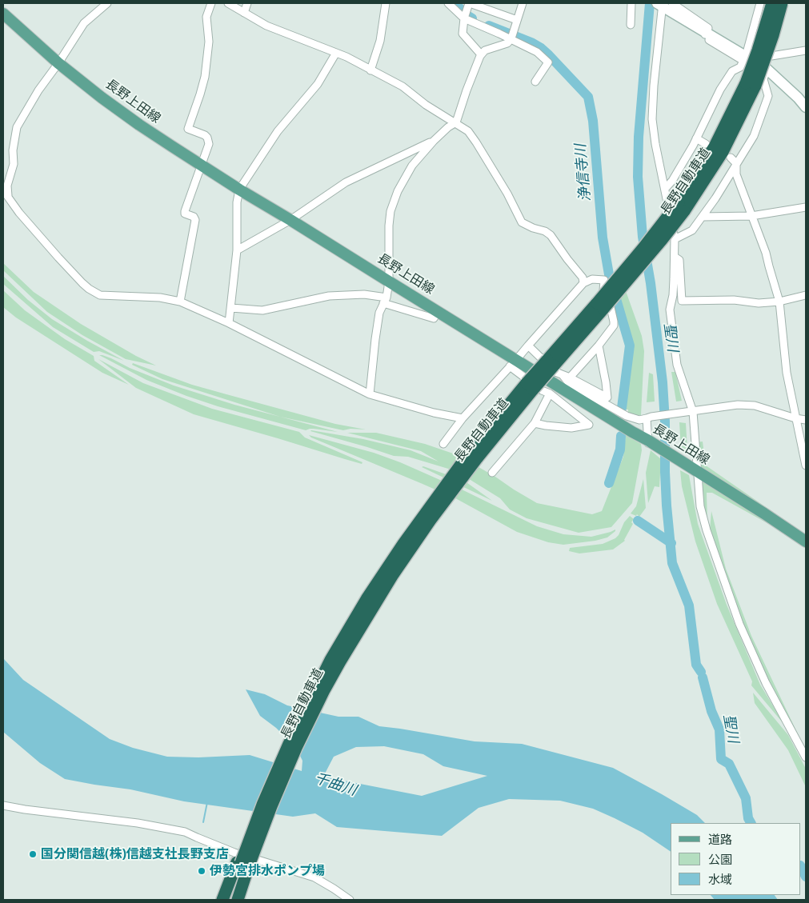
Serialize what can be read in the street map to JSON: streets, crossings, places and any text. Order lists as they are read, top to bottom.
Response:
{
  "streets": {
    "highway": ["長野自動車道"],
    "main road": ["長野上田線"]
  },
  "water": ["浄信寺川", "聖川", "千曲川"],
  "places": ["国分関信越(株)信越支社長野支店", "伊勢宮排水ポンプ場"],
  "legend": ["道路", "公園", "水域"]
}
